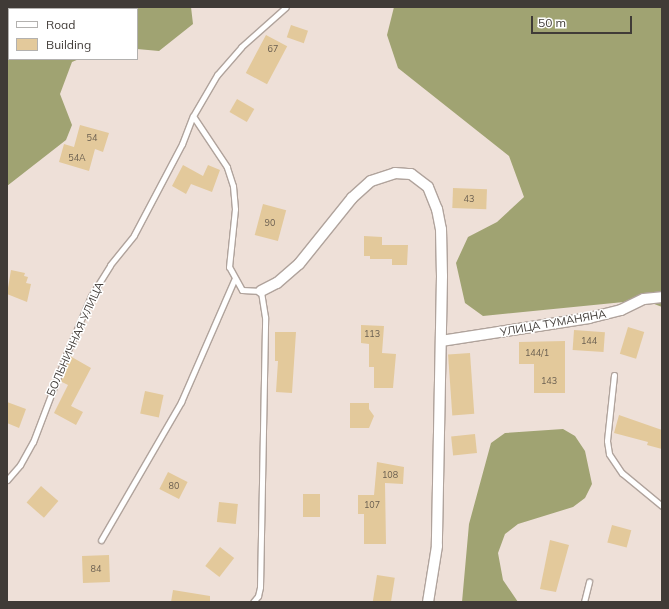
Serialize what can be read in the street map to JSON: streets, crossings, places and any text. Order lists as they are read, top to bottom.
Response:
{
  "streets": {
    "street": ["УЛИЦА ТУМАНЯНА"],
    "lane": ["БОЛЬНИЧНАЯ УЛИЦА"]
  },
  "house_numbers": [
    "67",
    "54",
    "54А",
    "43",
    "90",
    "113",
    "144",
    "144/1",
    "143",
    "108",
    "80",
    "107",
    "84"
  ],
  "legend": ["Road", "Building"],
  "scale_bar": "50 m"
}
